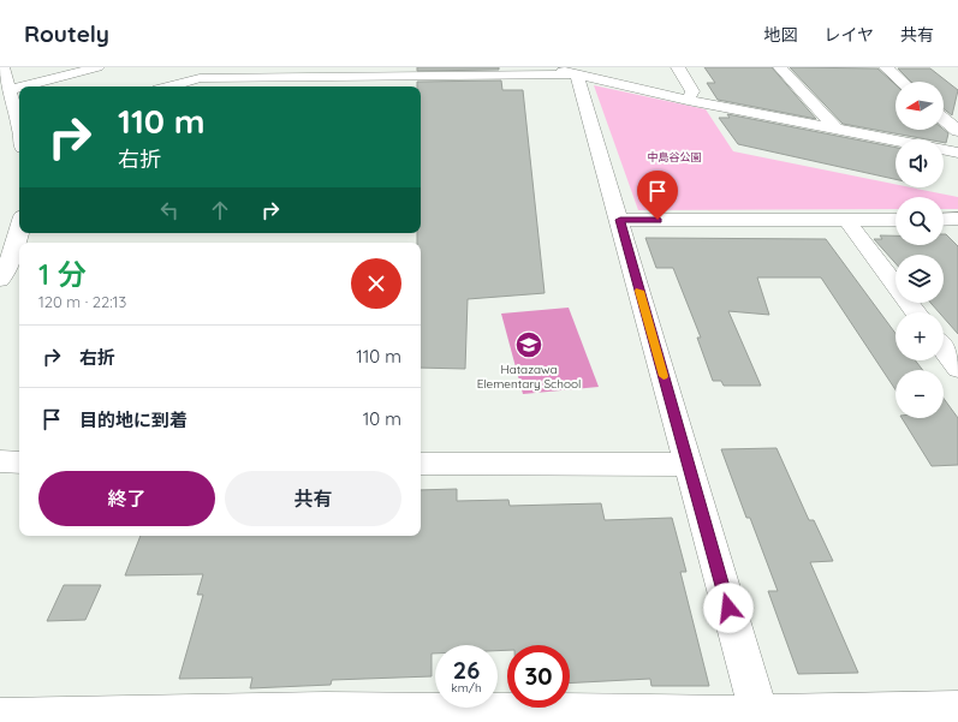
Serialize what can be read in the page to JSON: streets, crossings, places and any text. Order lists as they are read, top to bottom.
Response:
{
  "parks": ["中島谷公園"],
  "places": {
    "school or university": ["Hatazawa Elementary School"]
  },
  "north": "left",
  "page": {
    "header": "Routely",
    "nav": ["地図", "レイヤ", "共有"],
    "map_buttons": ["+", "−"],
    "turn": ["110 m", "右折"],
    "heading": ["1 分", "120 m · 22:13"],
    "list": [
      {
        "name": "右折",
        "value": "110 m"
      },
      {
        "name": "目的地に到着",
        "value": "10 m"
      }
    ],
    "buttons": ["終了", "共有"],
    "speed": "26 km/h",
    "limit": "30"
  }
}
